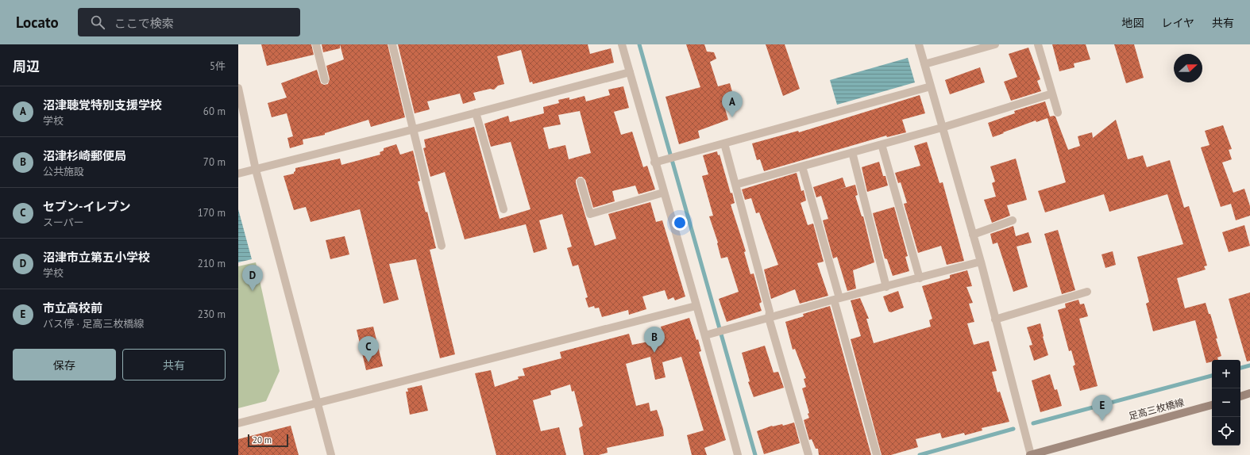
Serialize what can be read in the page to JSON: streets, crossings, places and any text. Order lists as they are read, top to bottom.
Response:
{
  "streets": {
    "main road": ["足高三枚橋線"]
  },
  "scale_bar": "20 m",
  "north": "right",
  "page": {
    "header": "Locato",
    "search": "ここで検索",
    "nav": ["地図", "レイヤ", "共有"],
    "heading": ["周辺", "5件"],
    "list": [
      {
        "mark": "A",
        "name": "沼津聴覚特別支援学校",
        "note": "学校",
        "value": "60 m"
      },
      {
        "mark": "B",
        "name": "沼津杉崎郵便局",
        "note": "公共施設",
        "value": "70 m"
      },
      {
        "mark": "C",
        "name": "セブン-イレブン",
        "note": "スーパー",
        "value": "170 m"
      },
      {
        "mark": "D",
        "name": "沼津市立第五小学校",
        "note": "学校",
        "value": "210 m"
      },
      {
        "mark": "E",
        "name": "市立高校前",
        "note": "バス停 · 足高三枚橋線",
        "value": "230 m"
      }
    ],
    "pins": [
      "A",
      "D",
      "B",
      "C",
      "E"
    ],
    "buttons": ["保存", "共有"],
    "map_buttons": ["+", "−"],
    "scale": "20 m"
  }
}
